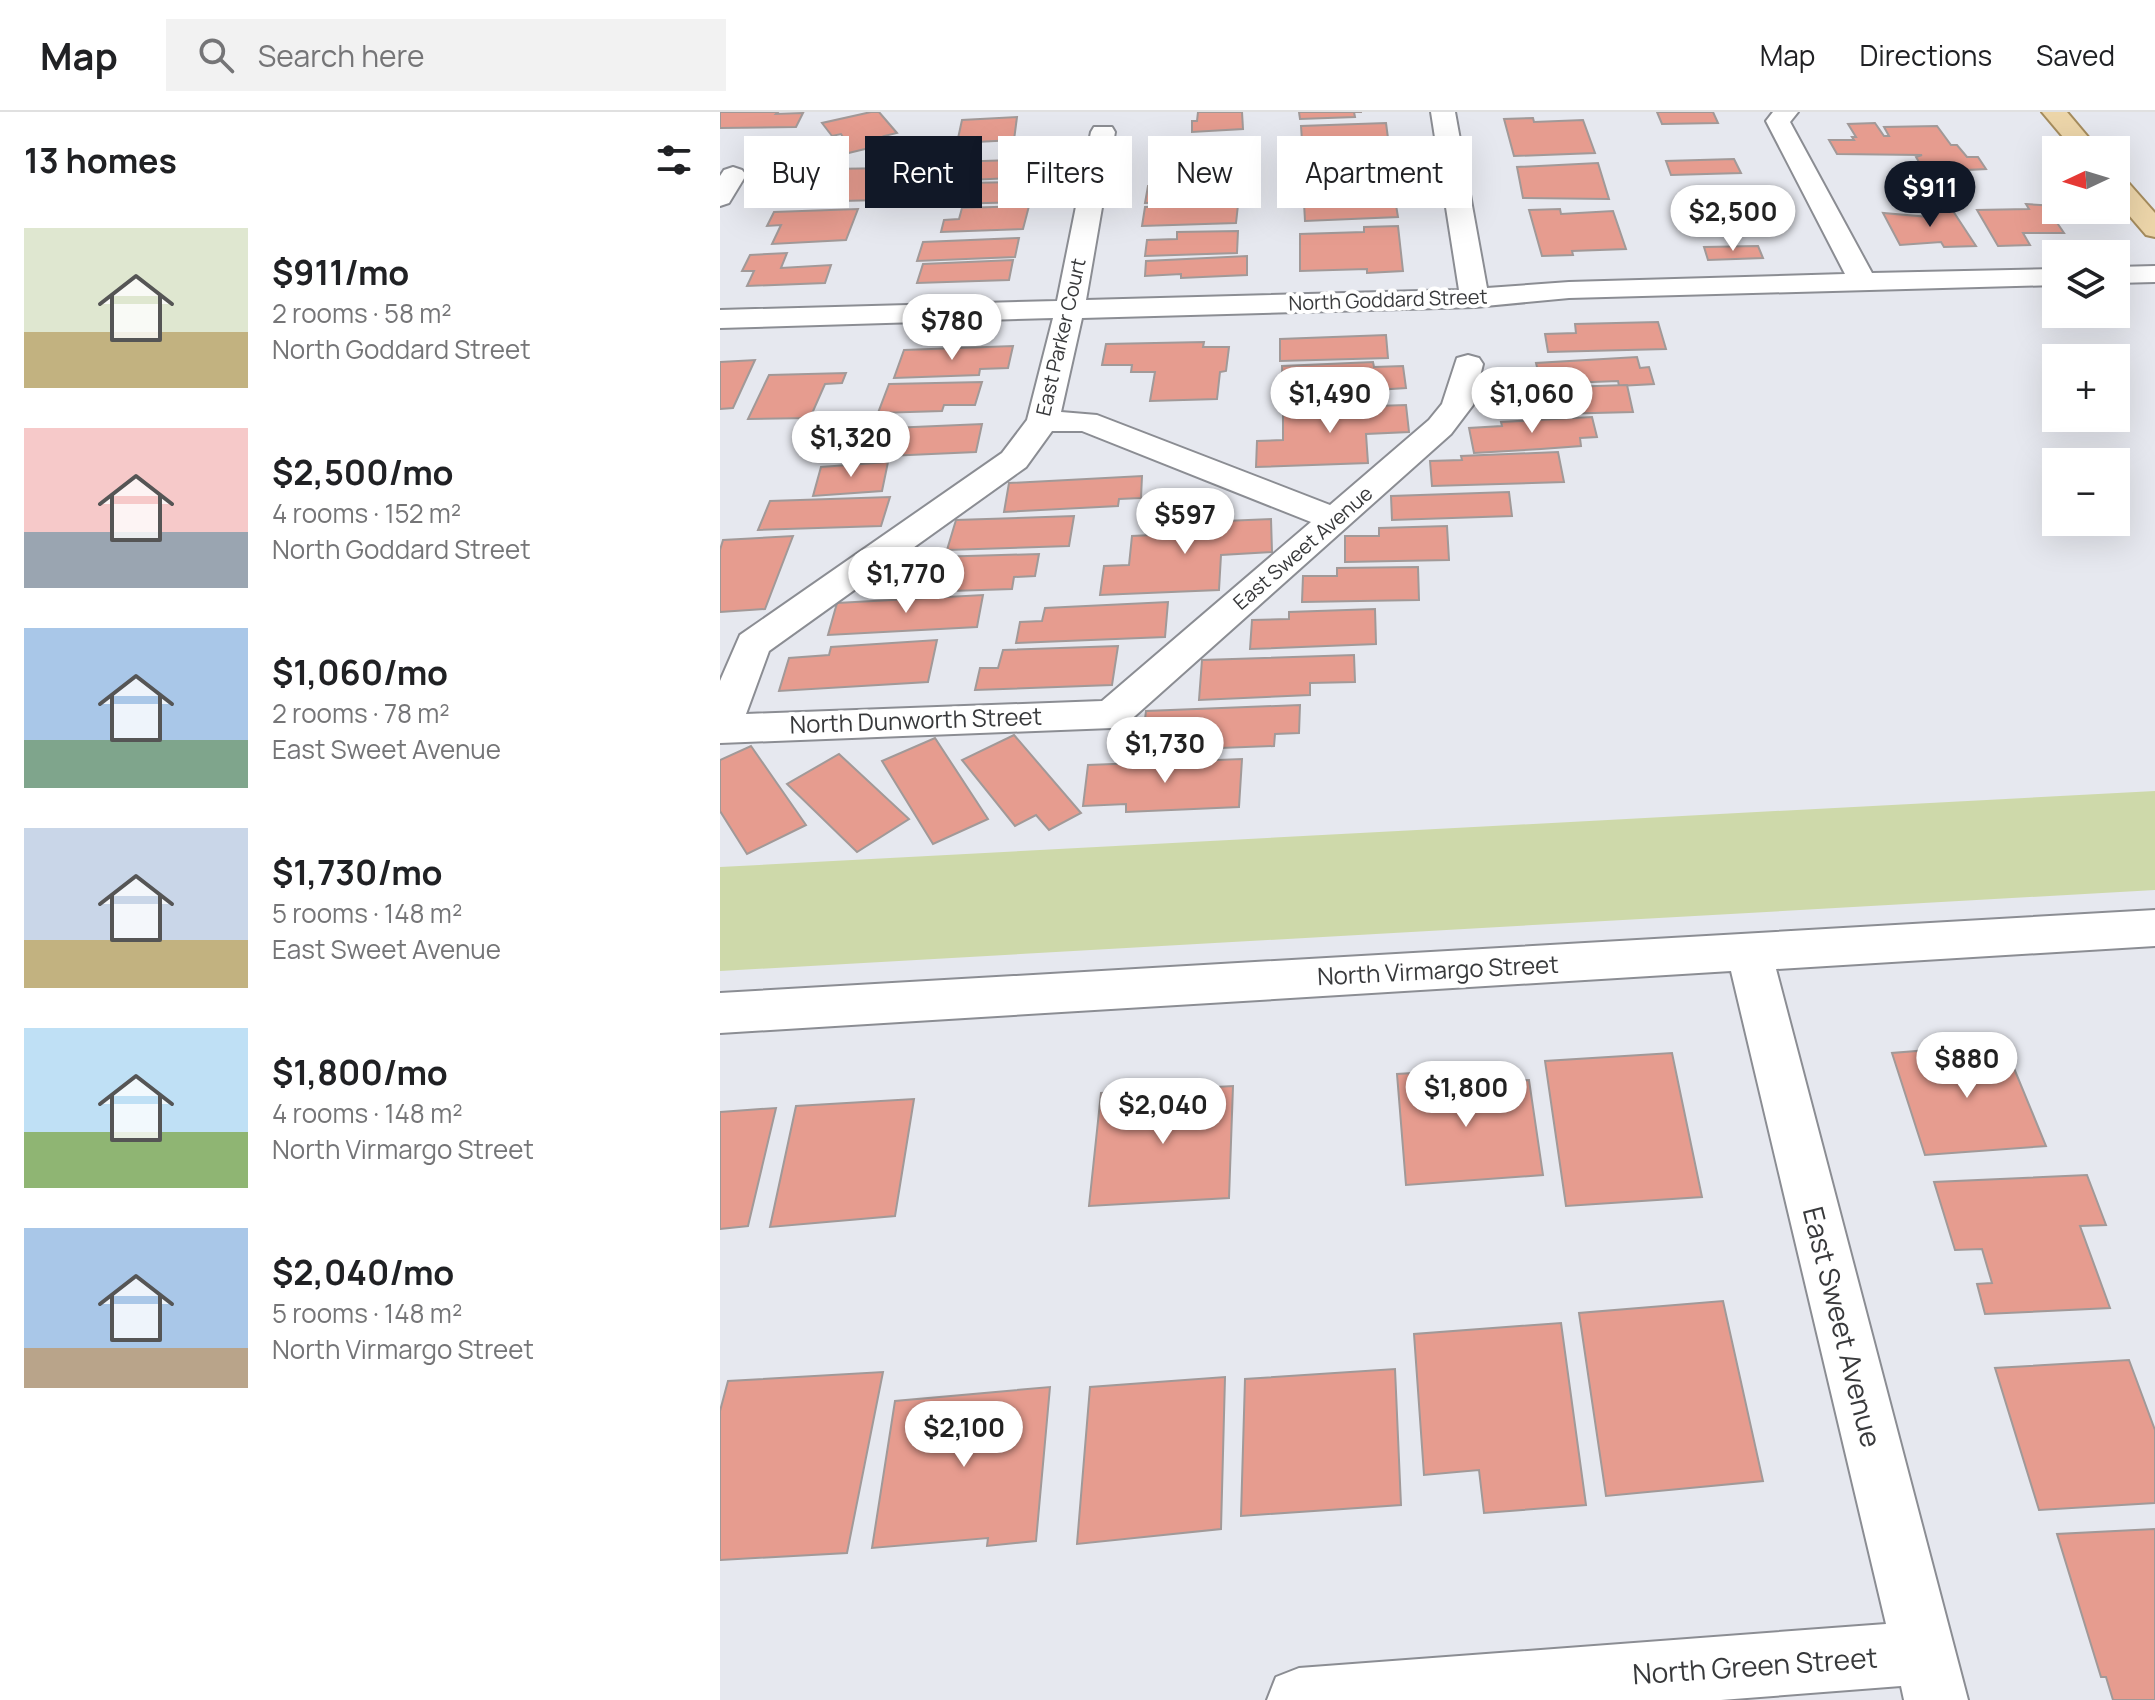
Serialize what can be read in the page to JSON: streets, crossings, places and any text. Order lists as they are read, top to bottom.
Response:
{
  "streets": {
    "street": [
      "North Goddard Street",
      "East Parker Court",
      "East Sweet Avenue",
      "North Dunworth Street",
      "North Virmargo Street",
      "North Green Street"
    ]
  },
  "crossings": [
    ["North Goddard Street", "East Parker Court"],
    ["East Parker Court", "North Dunworth Street"],
    ["East Sweet Avenue", "North Dunworth Street"],
    ["East Sweet Avenue", "North Virmargo Street"],
    ["East Sweet Avenue", "North Green Street"]
  ],
  "north": "left",
  "page": {
    "header": "Map",
    "search": "Search here",
    "nav": ["Map", "Directions", "Saved"],
    "heading": "13 homes",
    "map_buttons": ["+", "−"],
    "chip": [
      "Buy",
      "Rent",
      "Filters",
      "New",
      "Apartment"
    ],
    "price": [
      "$911",
      "$2,500",
      "$780",
      "$1,490",
      "$1,060",
      "$1,320",
      "$597",
      "$1,770",
      "$1,730",
      "$880",
      "$1,800",
      "$2,040",
      "$2,100"
    ],
    "list": [
      {
        "name": "$911/mo",
        "note": "2 rooms · 58 m² · North Goddard Street"
      },
      {
        "name": "$2,500/mo",
        "note": "4 rooms · 152 m² · North Goddard Street"
      },
      {
        "name": "$1,060/mo",
        "note": "2 rooms · 78 m² · East Sweet Avenue"
      },
      {
        "name": "$1,730/mo",
        "note": "5 rooms · 148 m² · East Sweet Avenue"
      },
      {
        "name": "$1,800/mo",
        "note": "4 rooms · 148 m² · North Virmargo Street"
      },
      {
        "name": "$2,040/mo",
        "note": "5 rooms · 148 m² · North Virmargo Street"
      }
    ]
  }
}
